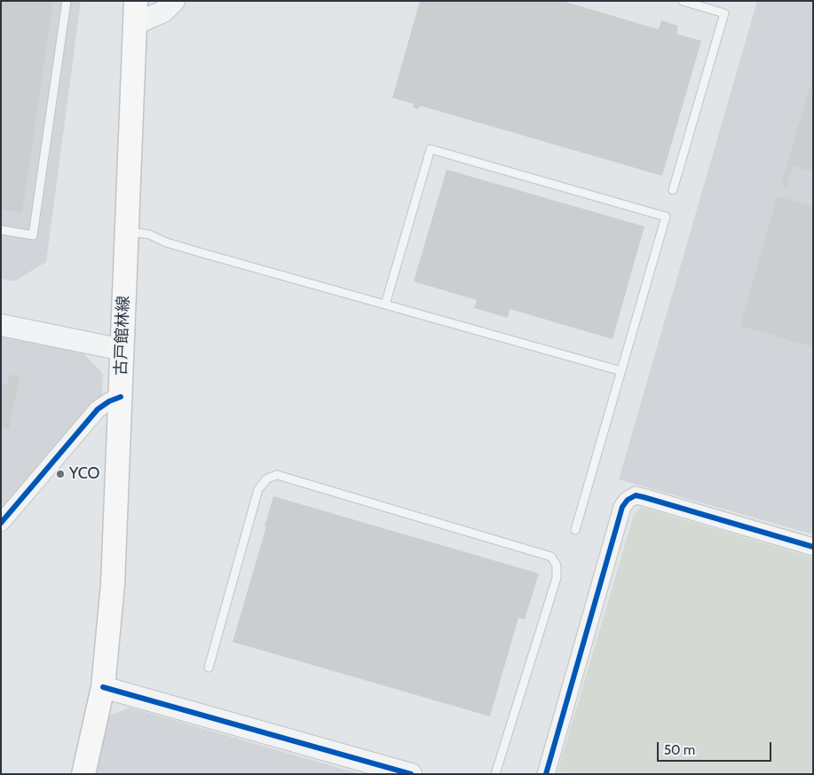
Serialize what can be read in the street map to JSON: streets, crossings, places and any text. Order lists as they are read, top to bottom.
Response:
{
  "streets": {
    "main road": ["古戸館林線"]
  },
  "places": ["YCO"],
  "scale_bar": "50 m"
}
